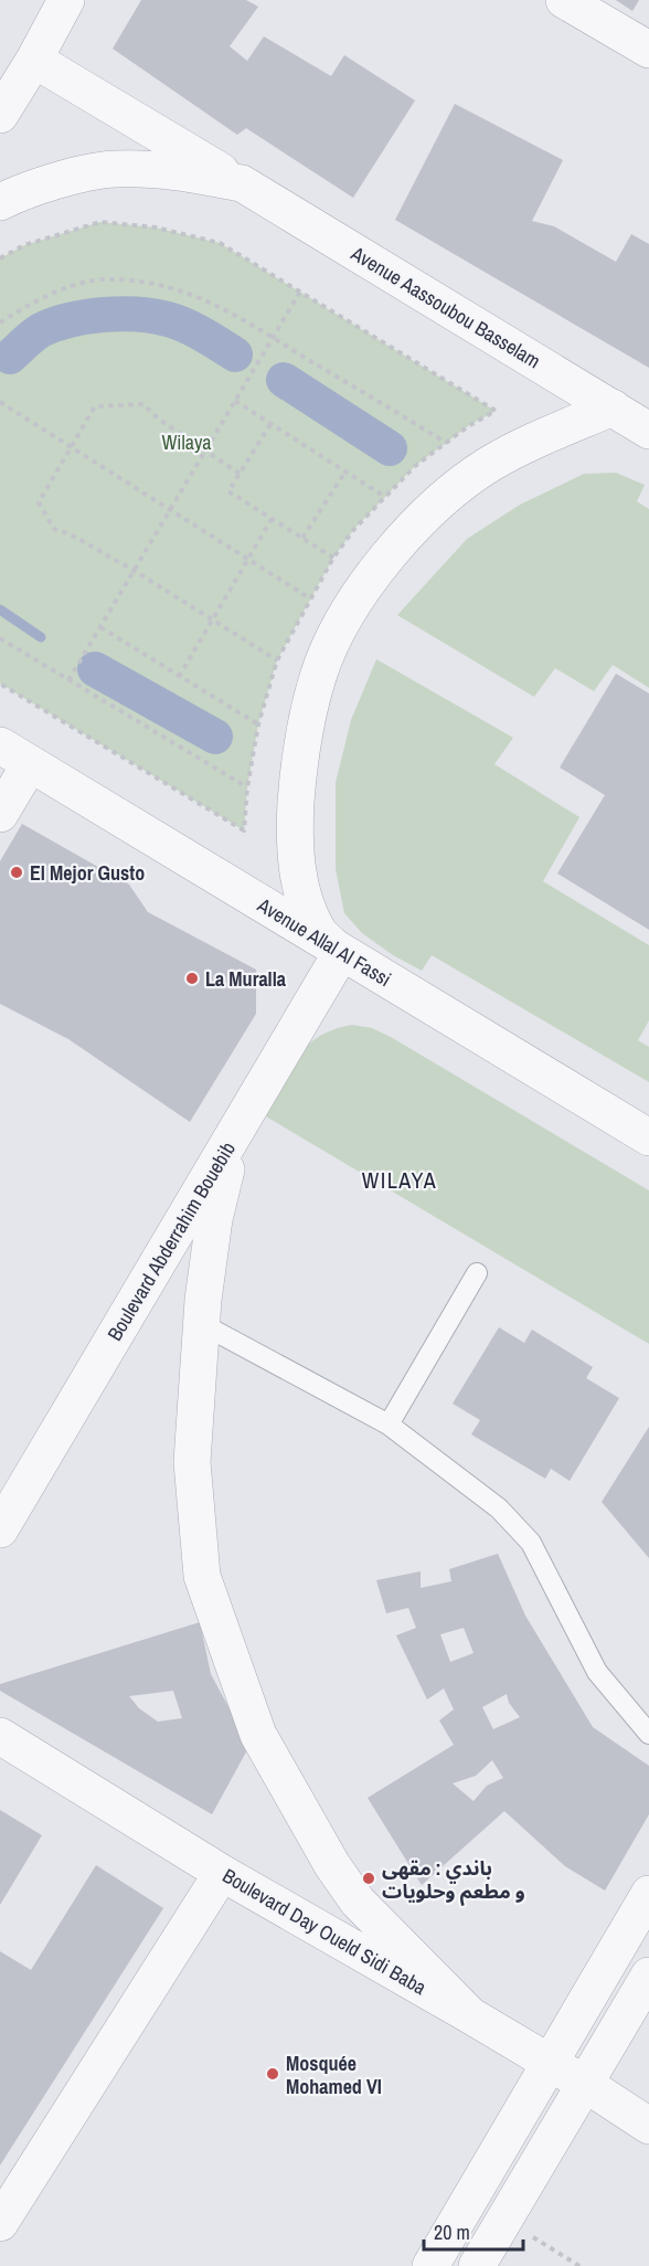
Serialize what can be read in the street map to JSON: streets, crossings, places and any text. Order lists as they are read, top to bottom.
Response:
{
  "streets": {
    "street": [
      "Avenue Aassoubou Basselam",
      "Avenue Allal Al Fassi",
      "Boulevard Abderrahim Bouebib",
      "Boulevard Day Oueld Sidi Baba"
    ]
  },
  "crossings": [
    ["Avenue Allal Al Fassi", "Boulevard Abderrahim Bouebib"]
  ],
  "districts": ["WILAYA"],
  "parks": ["Wilaya"],
  "places": [
    "El Mejor Gusto",
    "La Muralla",
    "باندي : مقهى و مطعم وحلويات",
    "Mosquée Mohamed VI"
  ],
  "scale_bar": "20 m"
}
